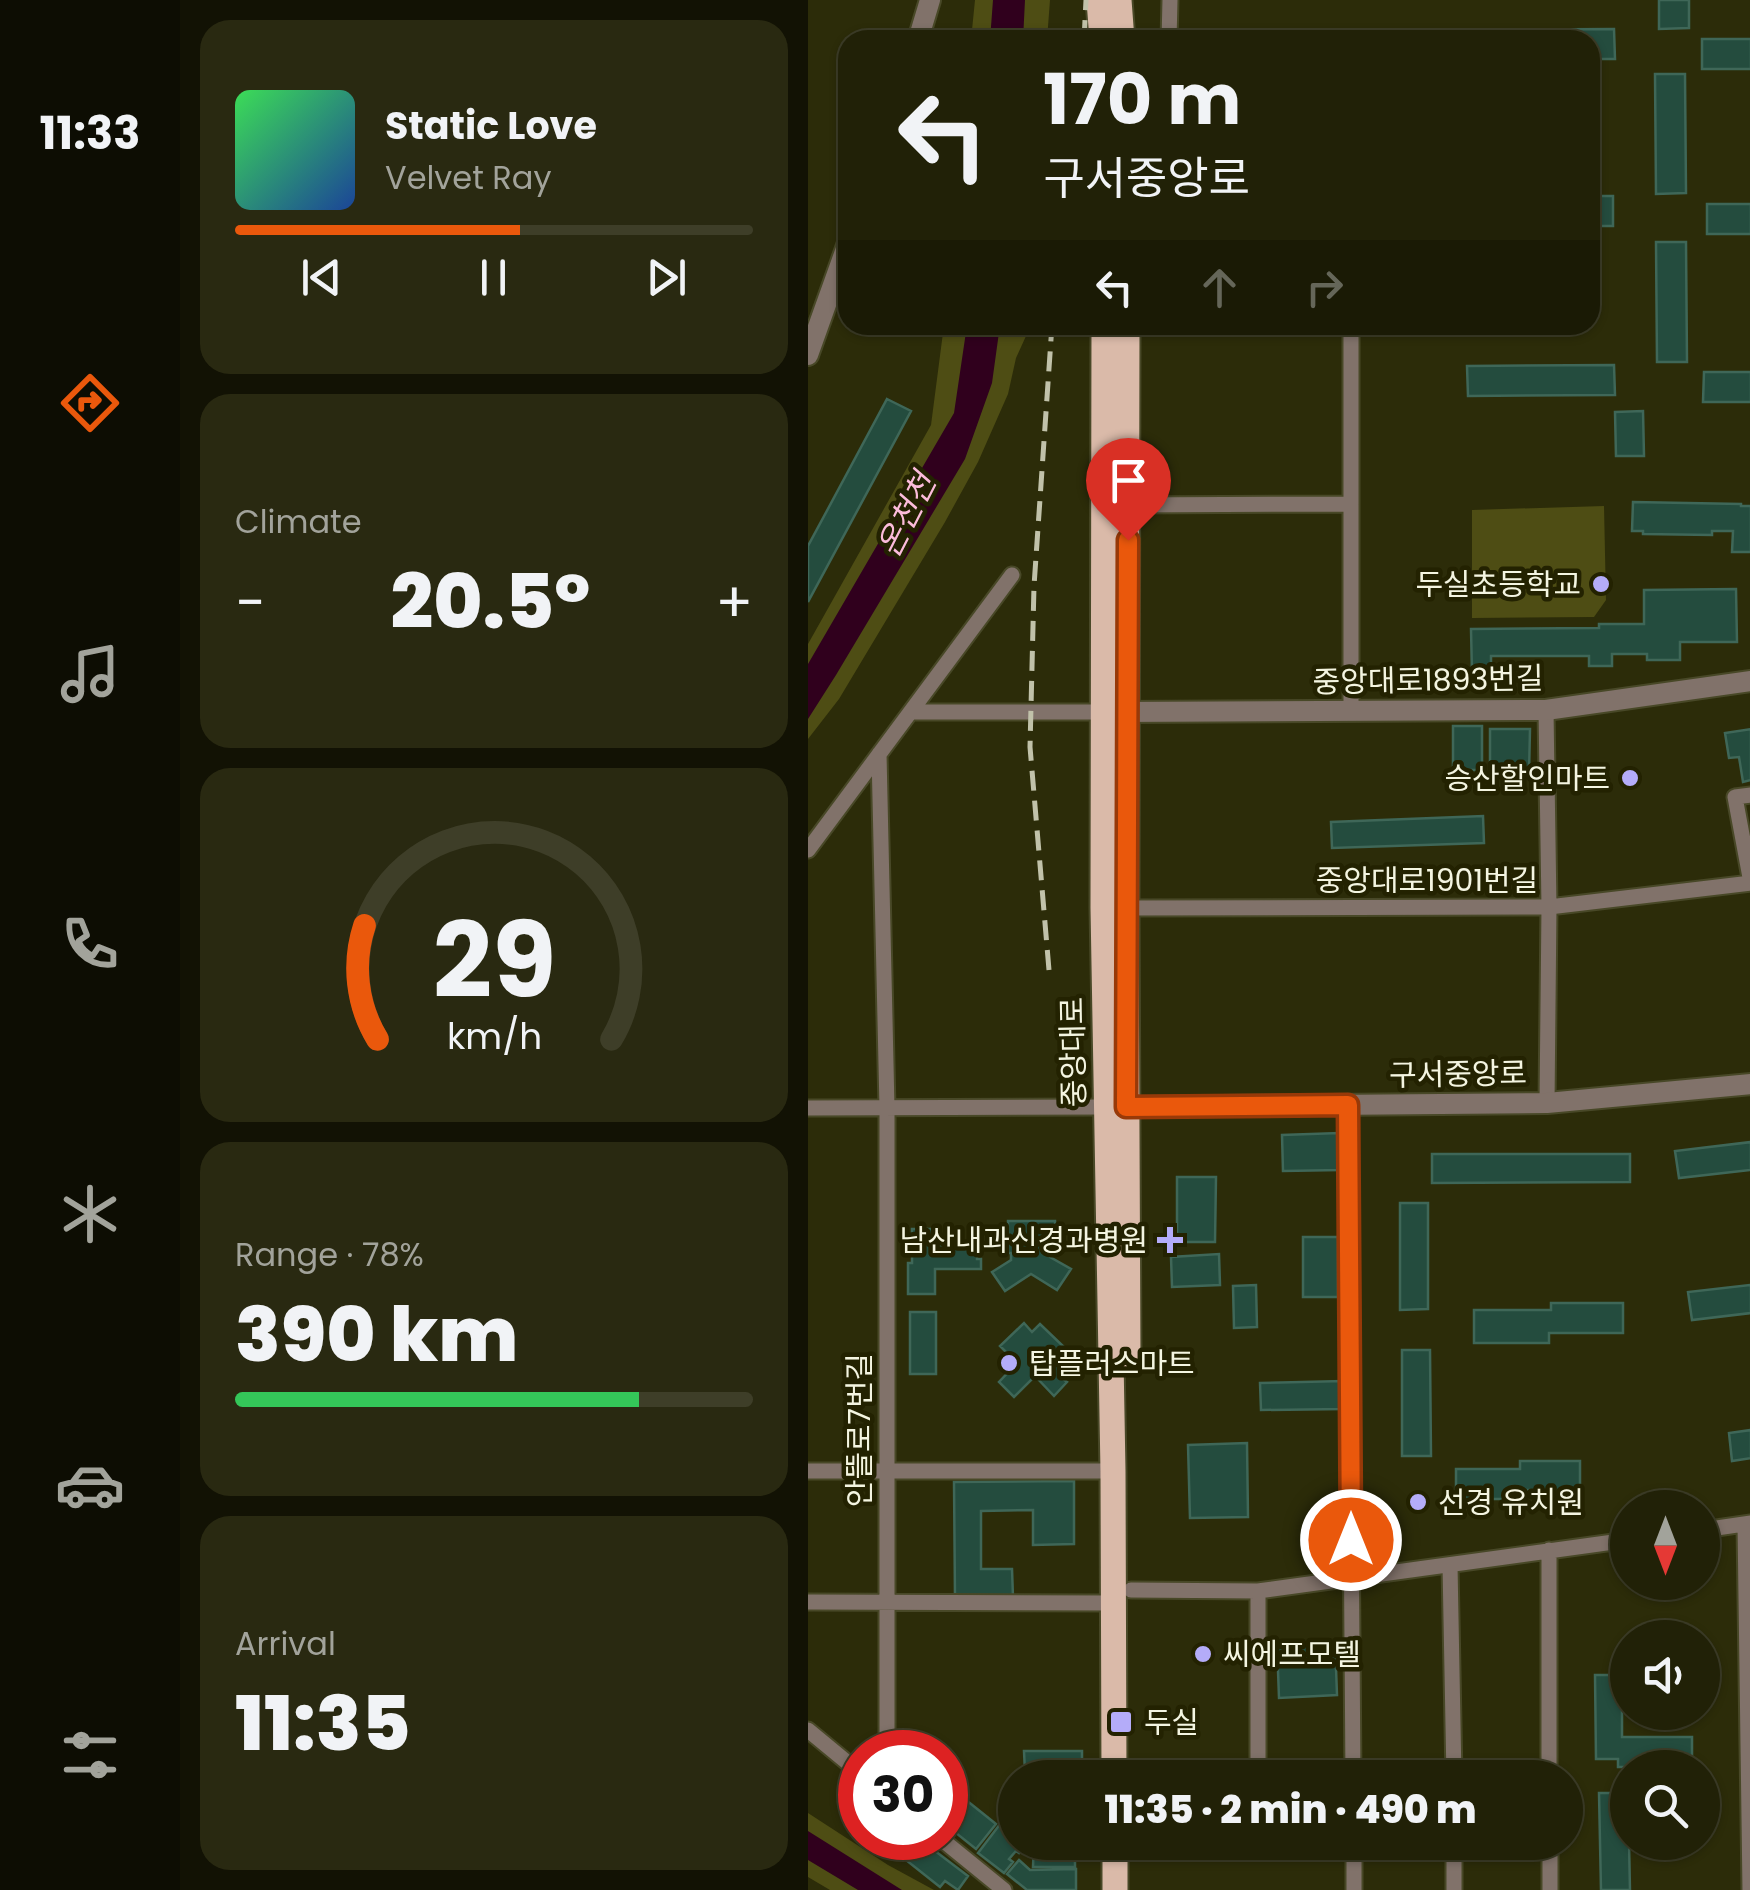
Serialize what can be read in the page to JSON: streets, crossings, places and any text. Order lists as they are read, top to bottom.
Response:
{
  "streets": {
    "main road": ["중앙대로"],
    "street": [
      "중앙대로1893번길",
      "중앙대로1901번길",
      "구서중앙로",
      "안뜰로7번길"
    ]
  },
  "crossings": [
    ["중앙대로1893번길", "중앙대로"],
    ["중앙대로1901번길", "중앙대로"],
    ["중앙대로", "구서중앙로"]
  ],
  "water": ["온천천"],
  "places": {
    "other": [
      "두실초등학교",
      "승산할인마트",
      "탑플러스마트",
      "선경 유치원",
      "씨에프모텔"
    ],
    "health": ["남산내과신경과병원"],
    "transit": ["두실"]
  },
  "north": "bottom",
  "page": {
    "tabs": "11:33",
    "turn": ["170 m", "구서중앙로"],
    "song": ["Static Love", "Velvet Ray"],
    "tile": [
      "Climate",
      ["Range · 78%", "390 km"],
      ["Arrival", "11:35"]
    ],
    "heat": ["−", "20.5°", "+"],
    "limit": "30",
    "trip": "11:35 · 2 min · 490 m",
    "gauge": ["29", "km/h"]
  }
}
